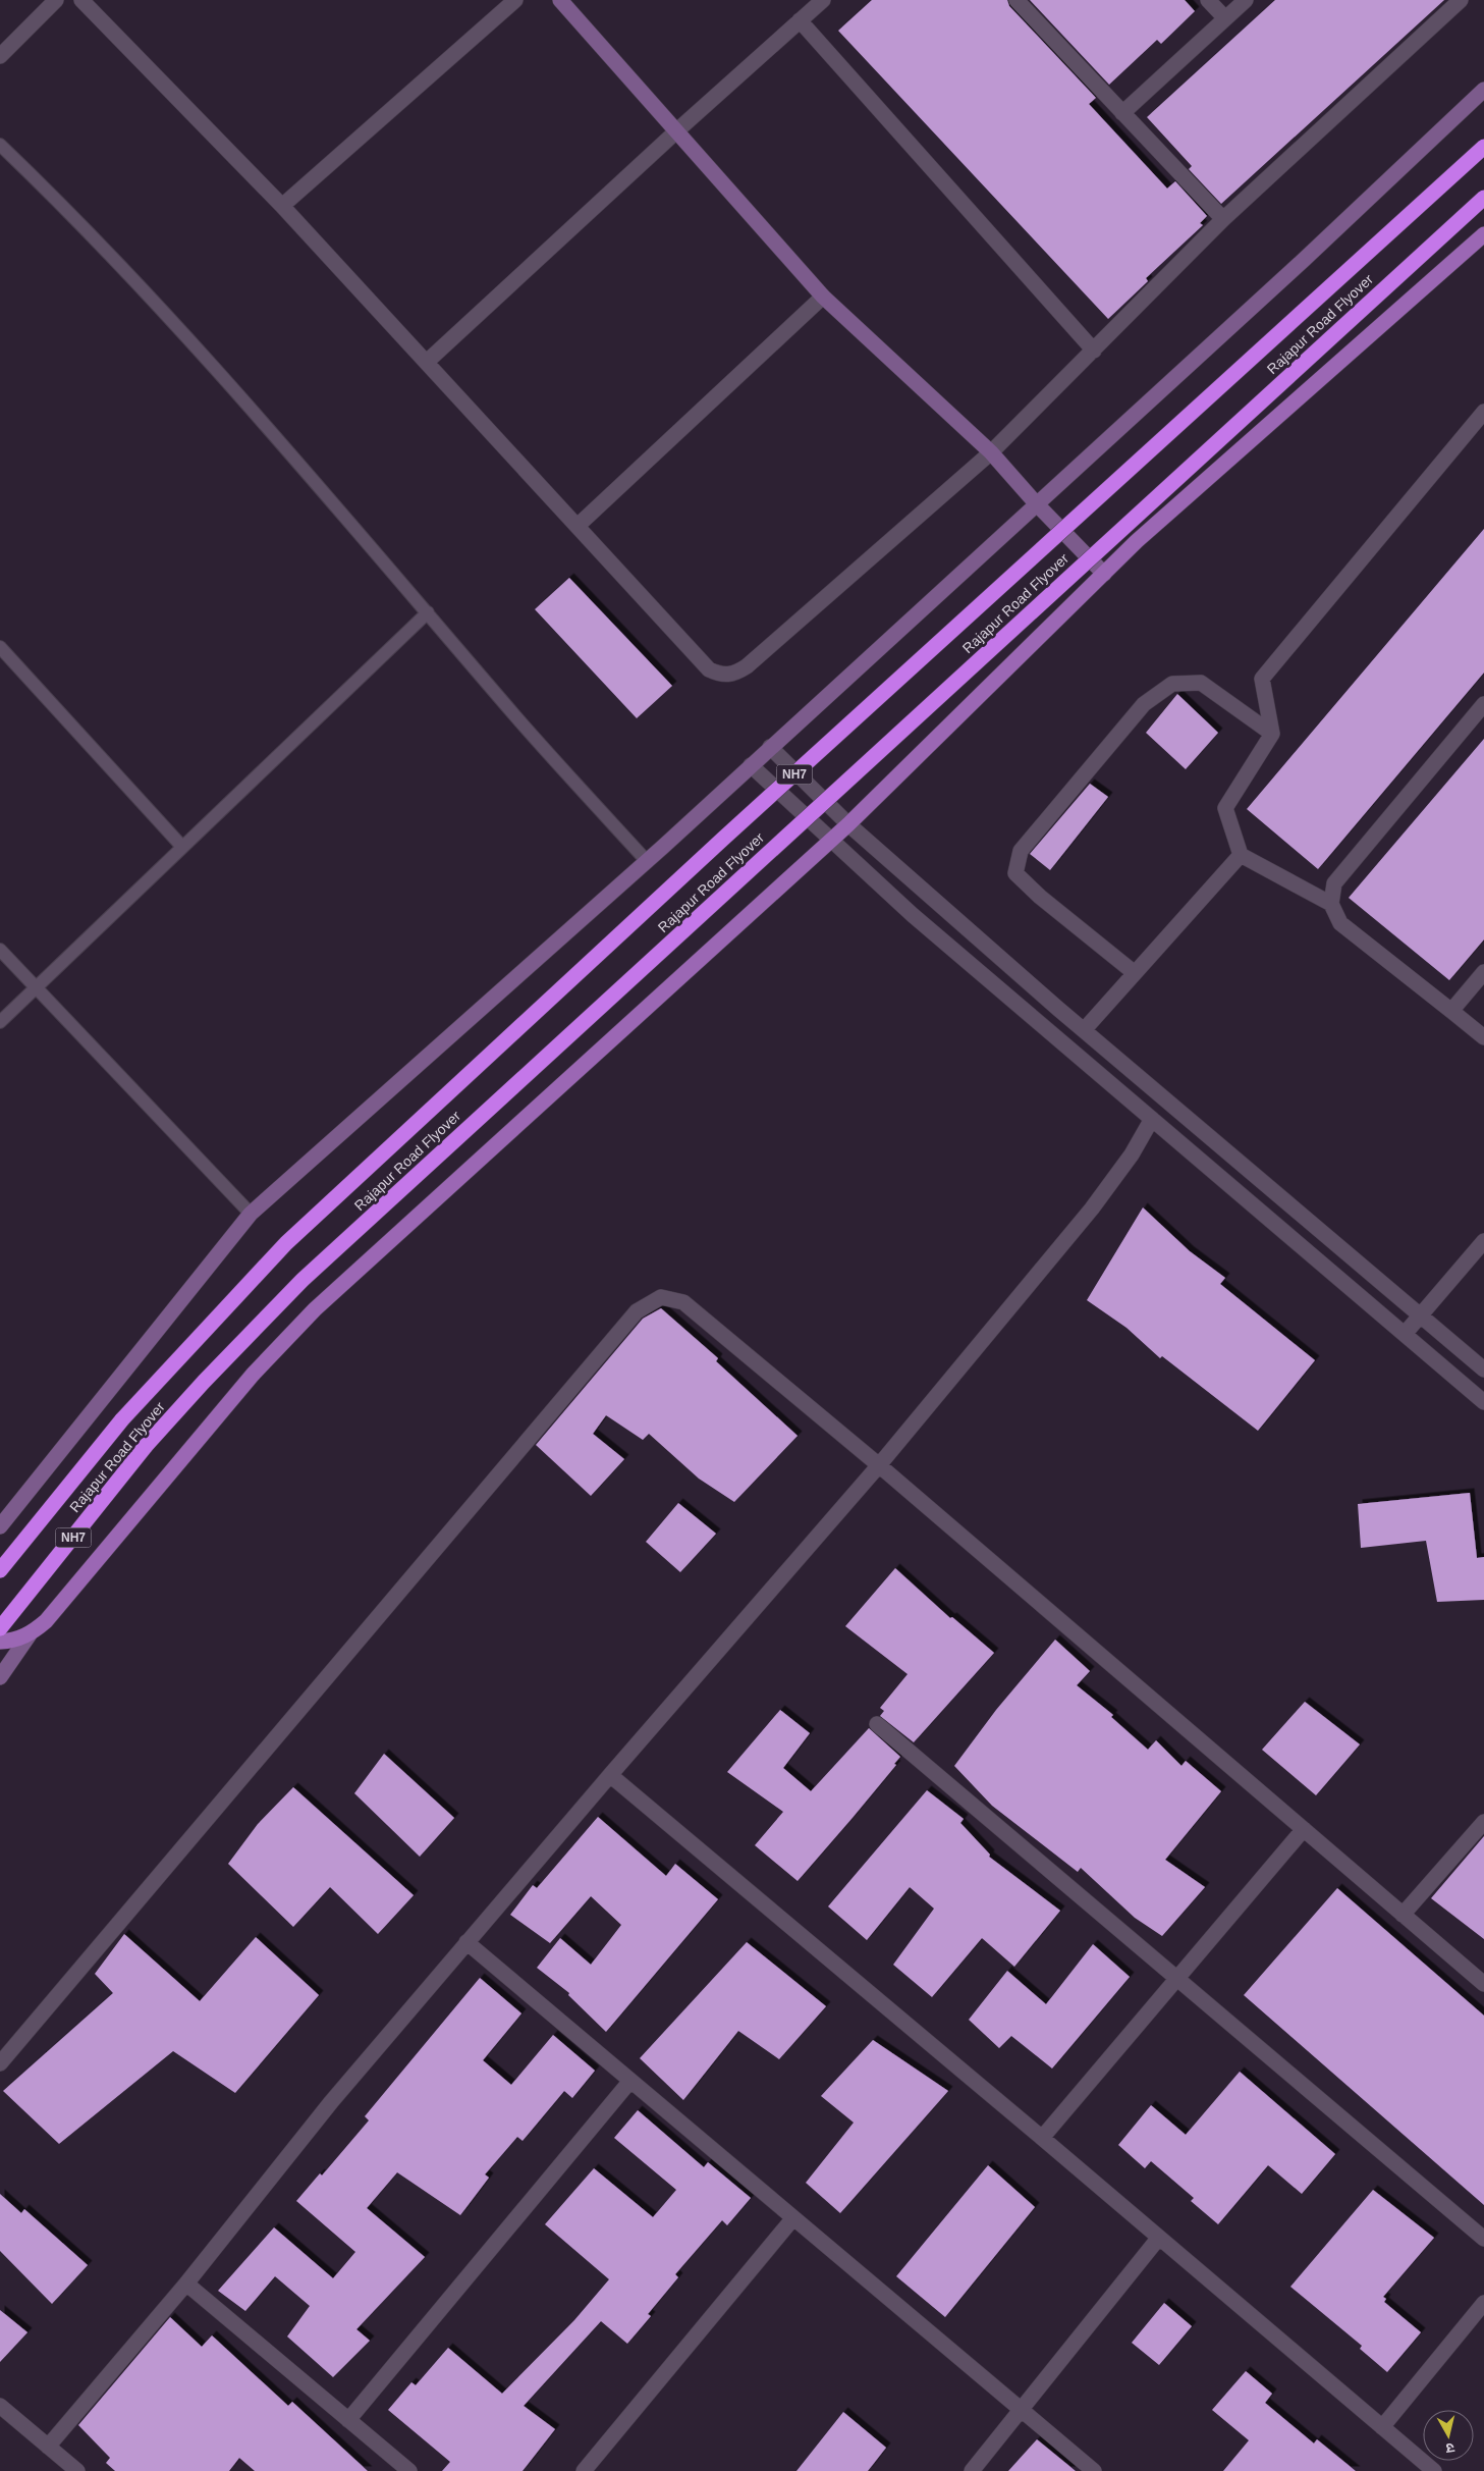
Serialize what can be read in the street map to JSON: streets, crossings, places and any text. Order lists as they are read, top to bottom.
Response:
{
  "streets": {
    "highway": ["Rajapur Road Flyover", "NH7"]
  },
  "north": "bottom"
}
